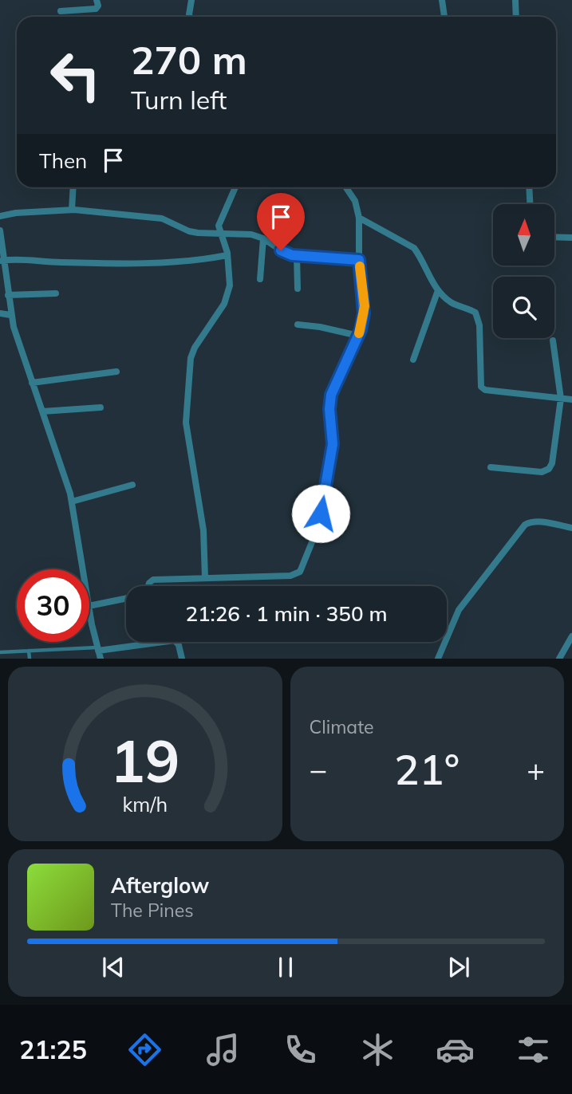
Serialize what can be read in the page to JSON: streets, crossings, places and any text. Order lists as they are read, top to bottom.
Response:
{
  "north": "top",
  "page": {
    "turn": ["270 m", "Turn left"],
    "then": "Then",
    "limit": "30",
    "trip": "21:26 · 1 min · 350 m",
    "tile": "Climate",
    "heat": ["−", "21°", "+"],
    "song": ["Afterglow", "The Pines"],
    "tabs": "21:25",
    "gauge": ["19", "km/h"]
  }
}
